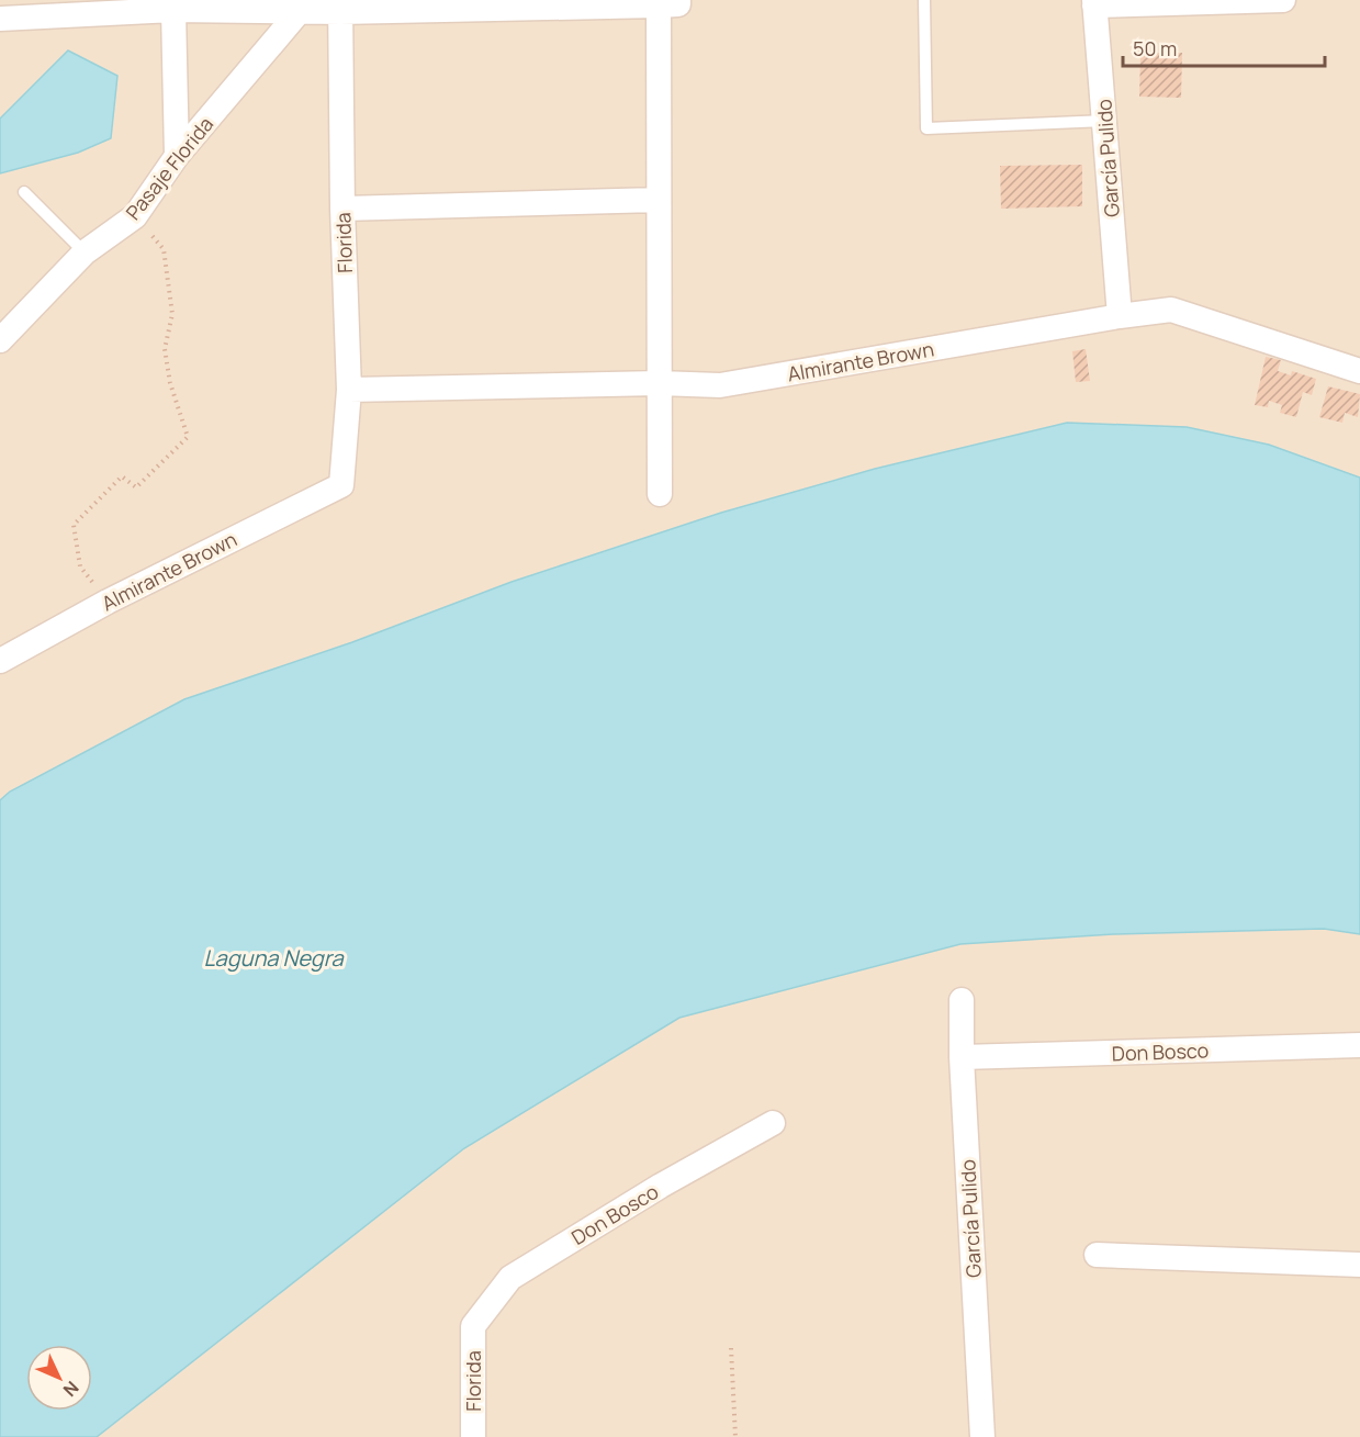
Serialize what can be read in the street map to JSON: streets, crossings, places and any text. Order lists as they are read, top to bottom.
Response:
{
  "streets": {
    "street": [
      "García Pulido",
      "Pasaje Florida",
      "Florida",
      "Almirante Brown",
      "Don Bosco"
    ]
  },
  "crossings": [
    ["García Pulido", "Almirante Brown"],
    ["García Pulido", "Don Bosco"],
    ["Florida", "Almirante Brown"],
    ["Florida", "Don Bosco"]
  ],
  "water": ["Laguna Negra"],
  "scale_bar": "50 m",
  "north": "bottom right"
}
